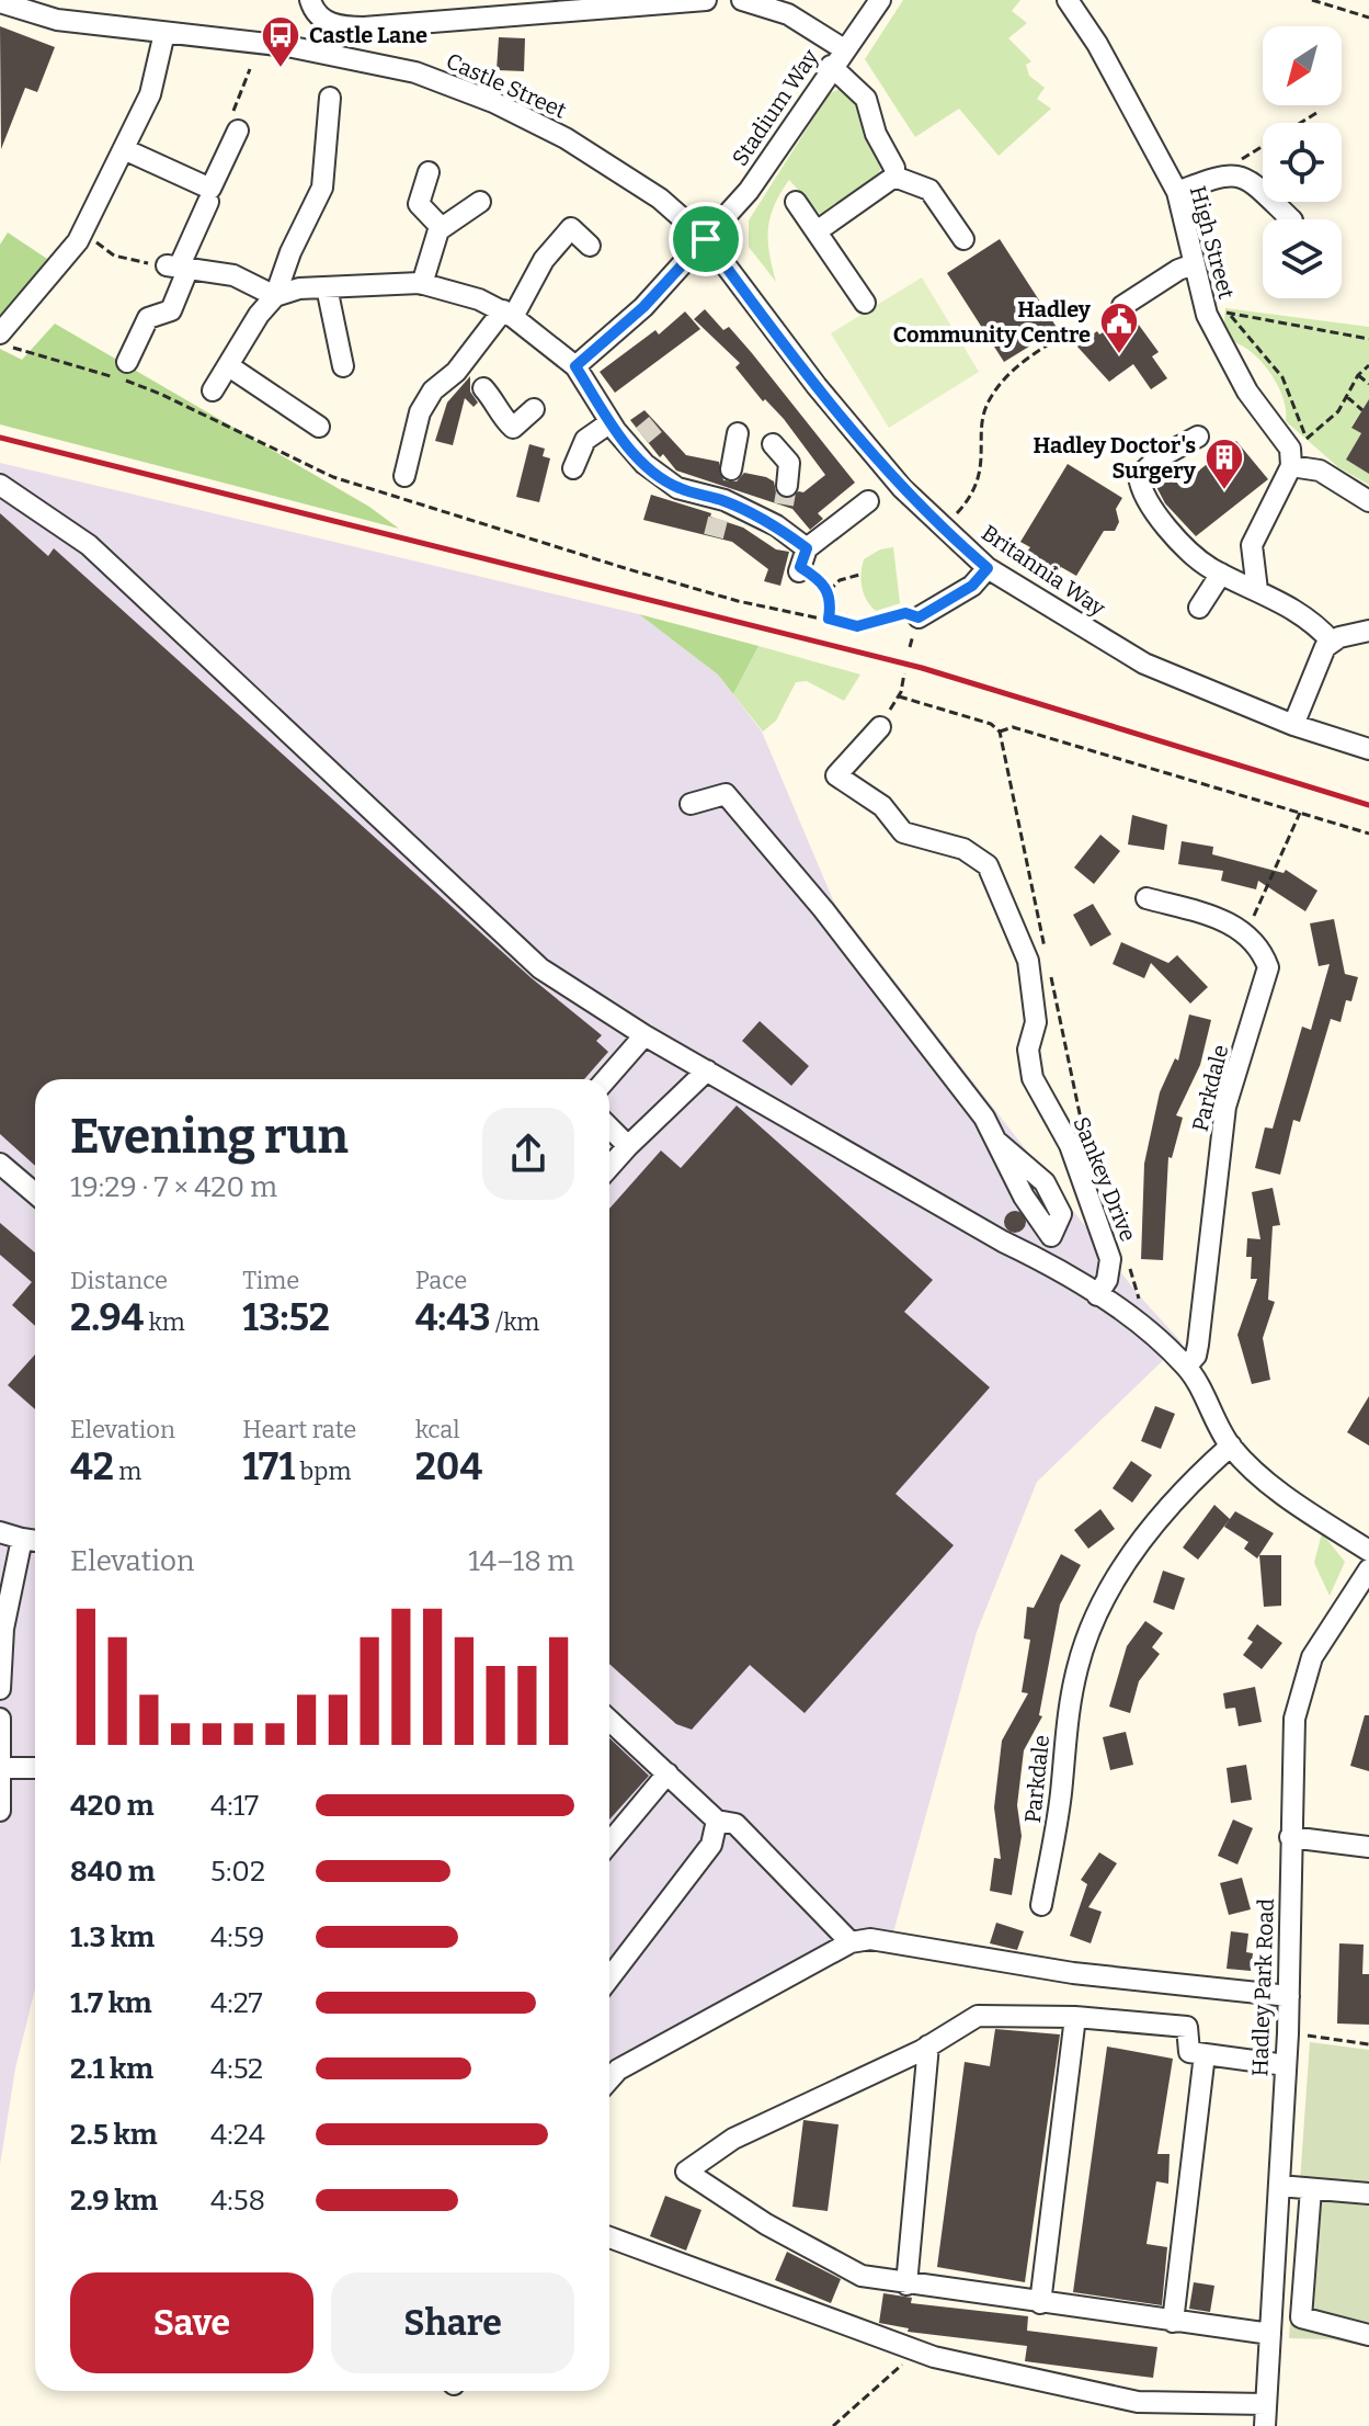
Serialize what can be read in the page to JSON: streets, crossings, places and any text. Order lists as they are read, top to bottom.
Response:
{
  "streets": {
    "street": [
      "Castle Street",
      "Stadium Way",
      "High Street",
      "Britannia Way",
      "Parkdale",
      "Sankey Drive",
      "Hadley Park Road"
    ]
  },
  "crossings": [
    ["Castle Street", "Stadium Way"],
    ["Castle Street", "Britannia Way"],
    ["Stadium Way", "Britannia Way"]
  ],
  "places": {
    "bus stop": ["Castle Lane"],
    "public building": ["Hadley Community Centre"],
    "building": ["Hadley Doctor's Surgery"]
  },
  "north": "bottom left",
  "page": {
    "heading": ["Evening run", "19:29 · 7 × 420 m"],
    "stats": [
      ["Distance", "2.94 km"],
      ["Time", "13:52"],
      ["Pace", "4:43 /km"],
      ["Elevation", "42 m"],
      ["Heart rate", "171 bpm"],
      ["kcal", "204"]
    ],
    "chart": ["Elevation", "14–18 m"],
    "list": [
      {
        "name": "420 m",
        "note": "4:17"
      },
      {
        "name": "840 m",
        "note": "5:02"
      },
      {
        "name": "1.3 km",
        "note": "4:59"
      },
      {
        "name": "1.7 km",
        "note": "4:27"
      },
      {
        "name": "2.1 km",
        "note": "4:52"
      },
      {
        "name": "2.5 km",
        "note": "4:24"
      },
      {
        "name": "2.9 km",
        "note": "4:58"
      }
    ],
    "buttons": ["Save", "Share"]
  }
}
